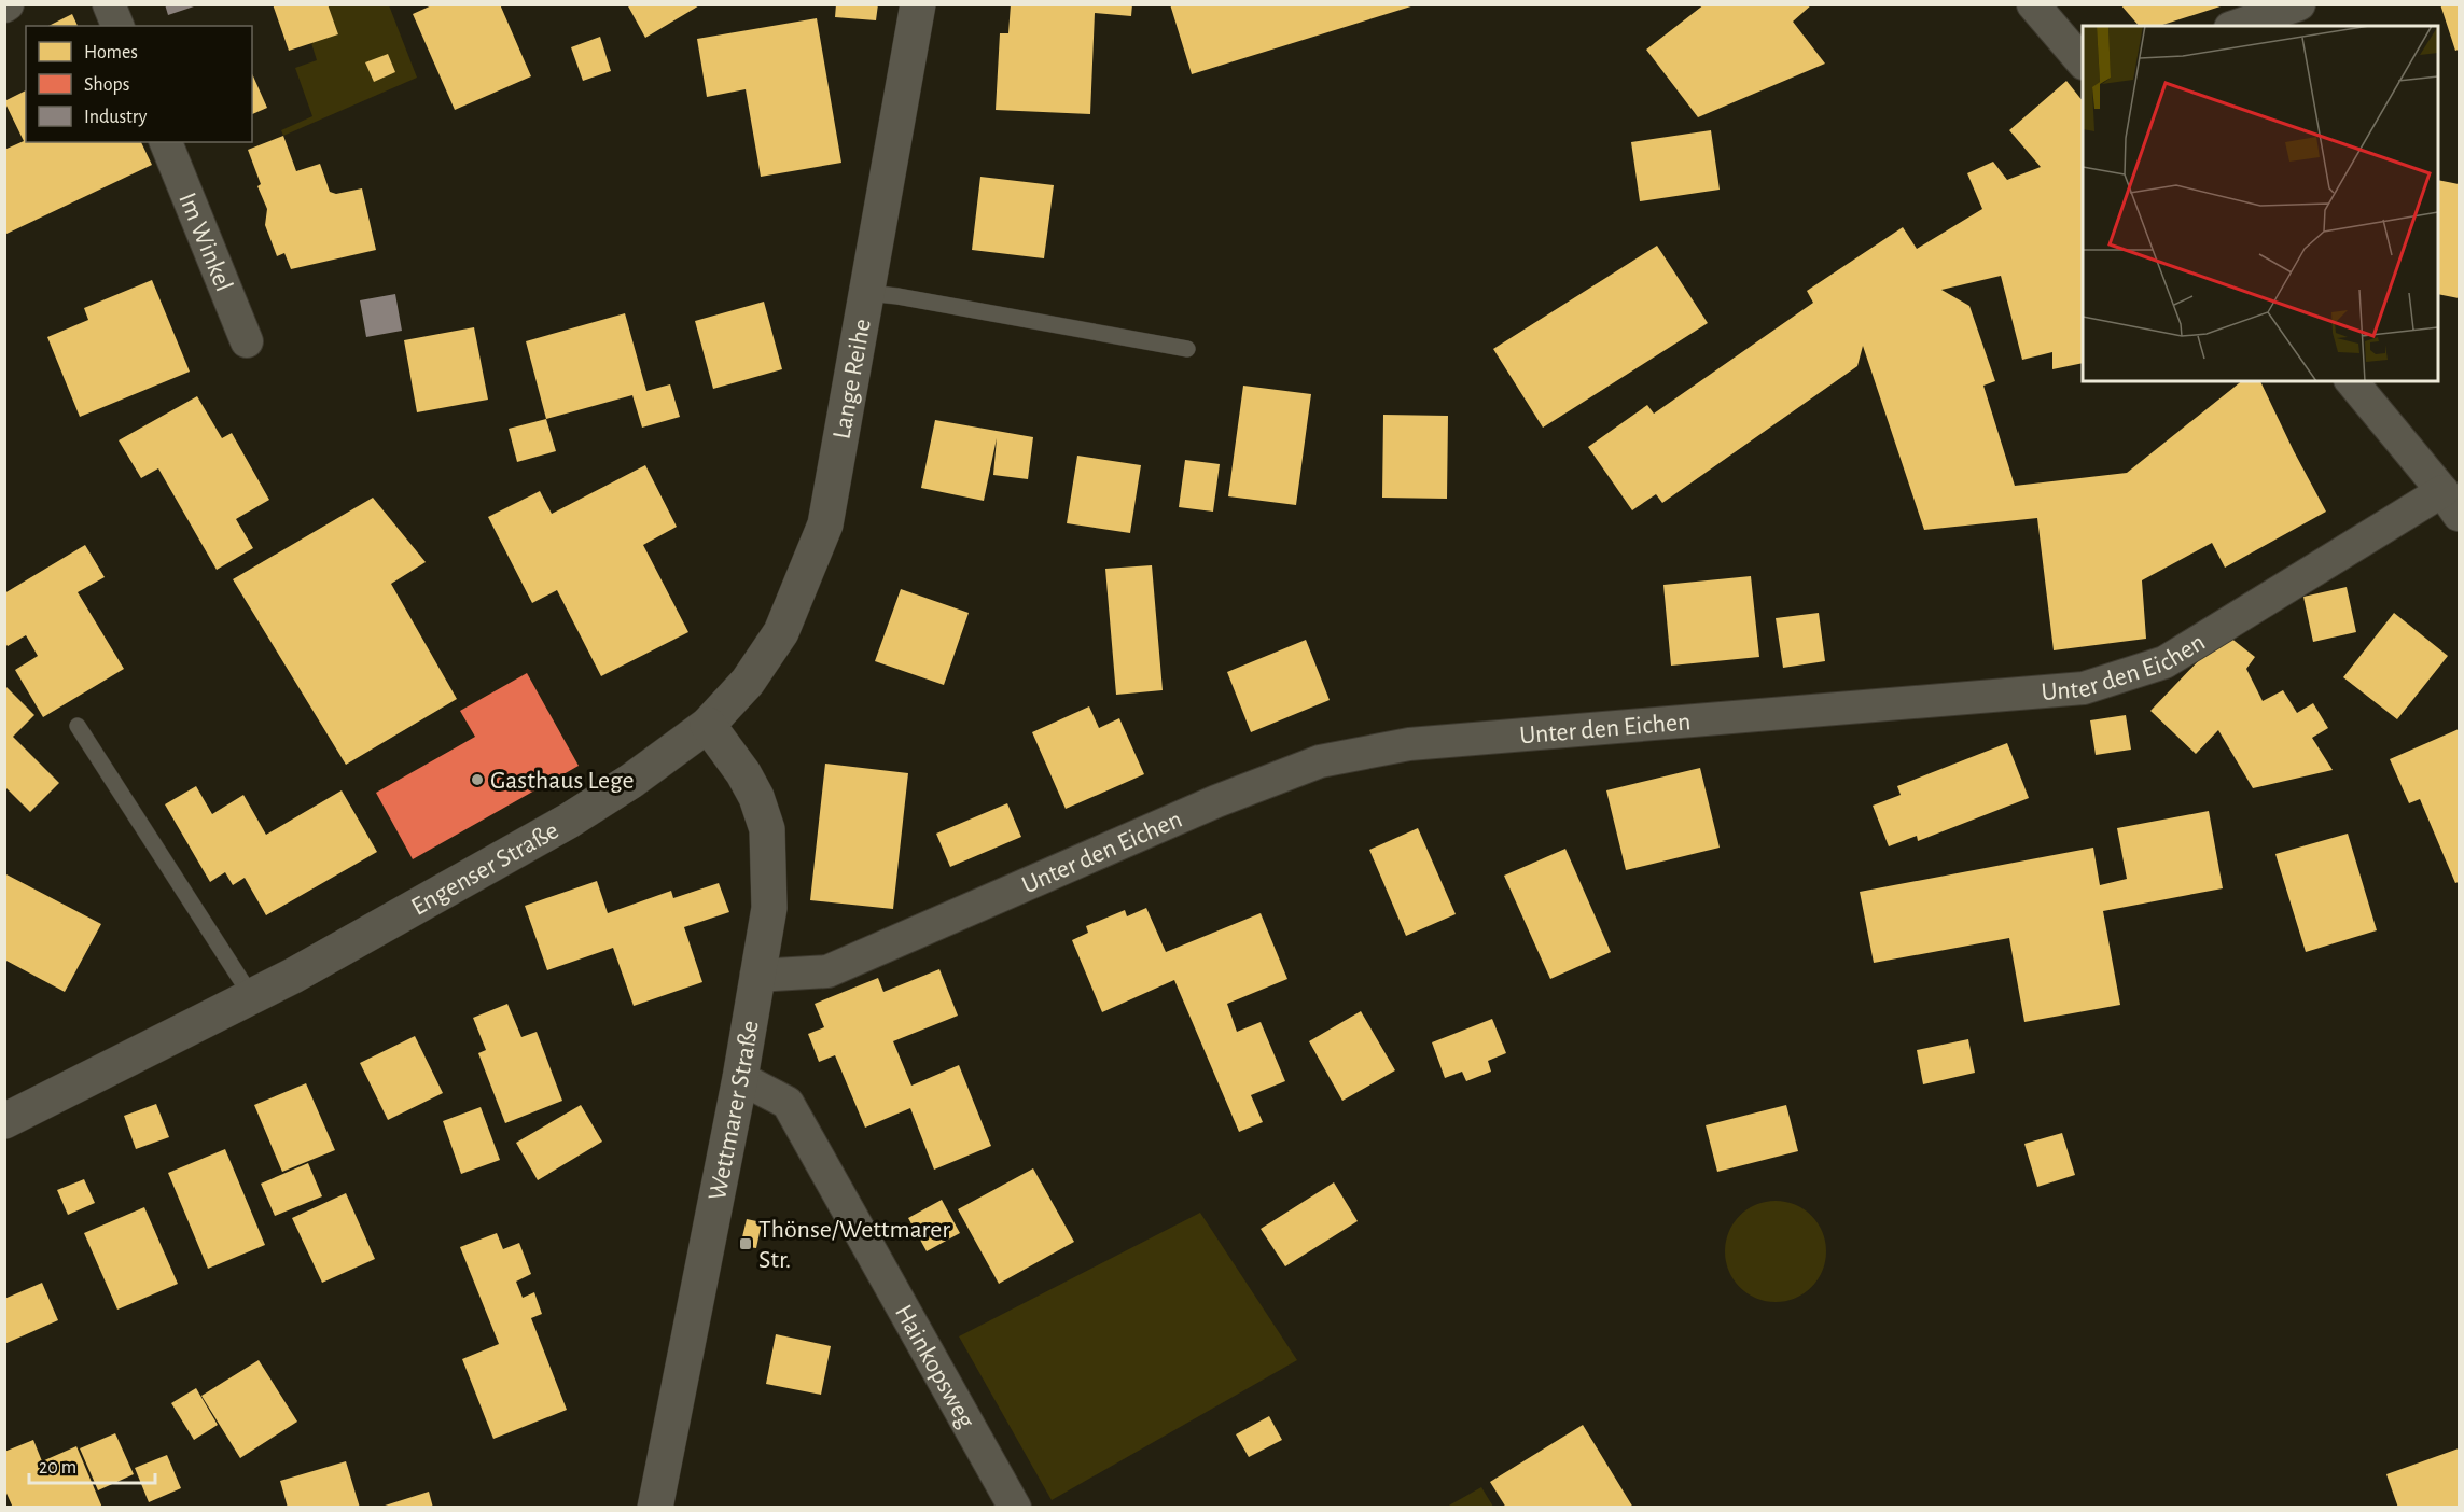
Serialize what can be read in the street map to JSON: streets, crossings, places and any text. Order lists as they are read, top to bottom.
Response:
{
  "streets": {
    "street": [
      "Im Winkel",
      "Lange Reihe",
      "Unter den Eichen",
      "Engenser Straße",
      "Wettmarer Straße",
      "Hainkopsweg"
    ]
  },
  "crossings": [
    ["Lange Reihe", "Engenser Straße"],
    ["Lange Reihe", "Wettmarer Straße"],
    ["Unter den Eichen", "Wettmarer Straße"],
    ["Engenser Straße", "Wettmarer Straße"],
    ["Wettmarer Straße", "Hainkopsweg"]
  ],
  "places": {
    "other": ["Gasthaus Lege"],
    "transit": ["Thönse/Wettmarer Str."]
  },
  "legend": ["Homes", "Shops", "Industry"],
  "scale_bar": "20 m"
}
